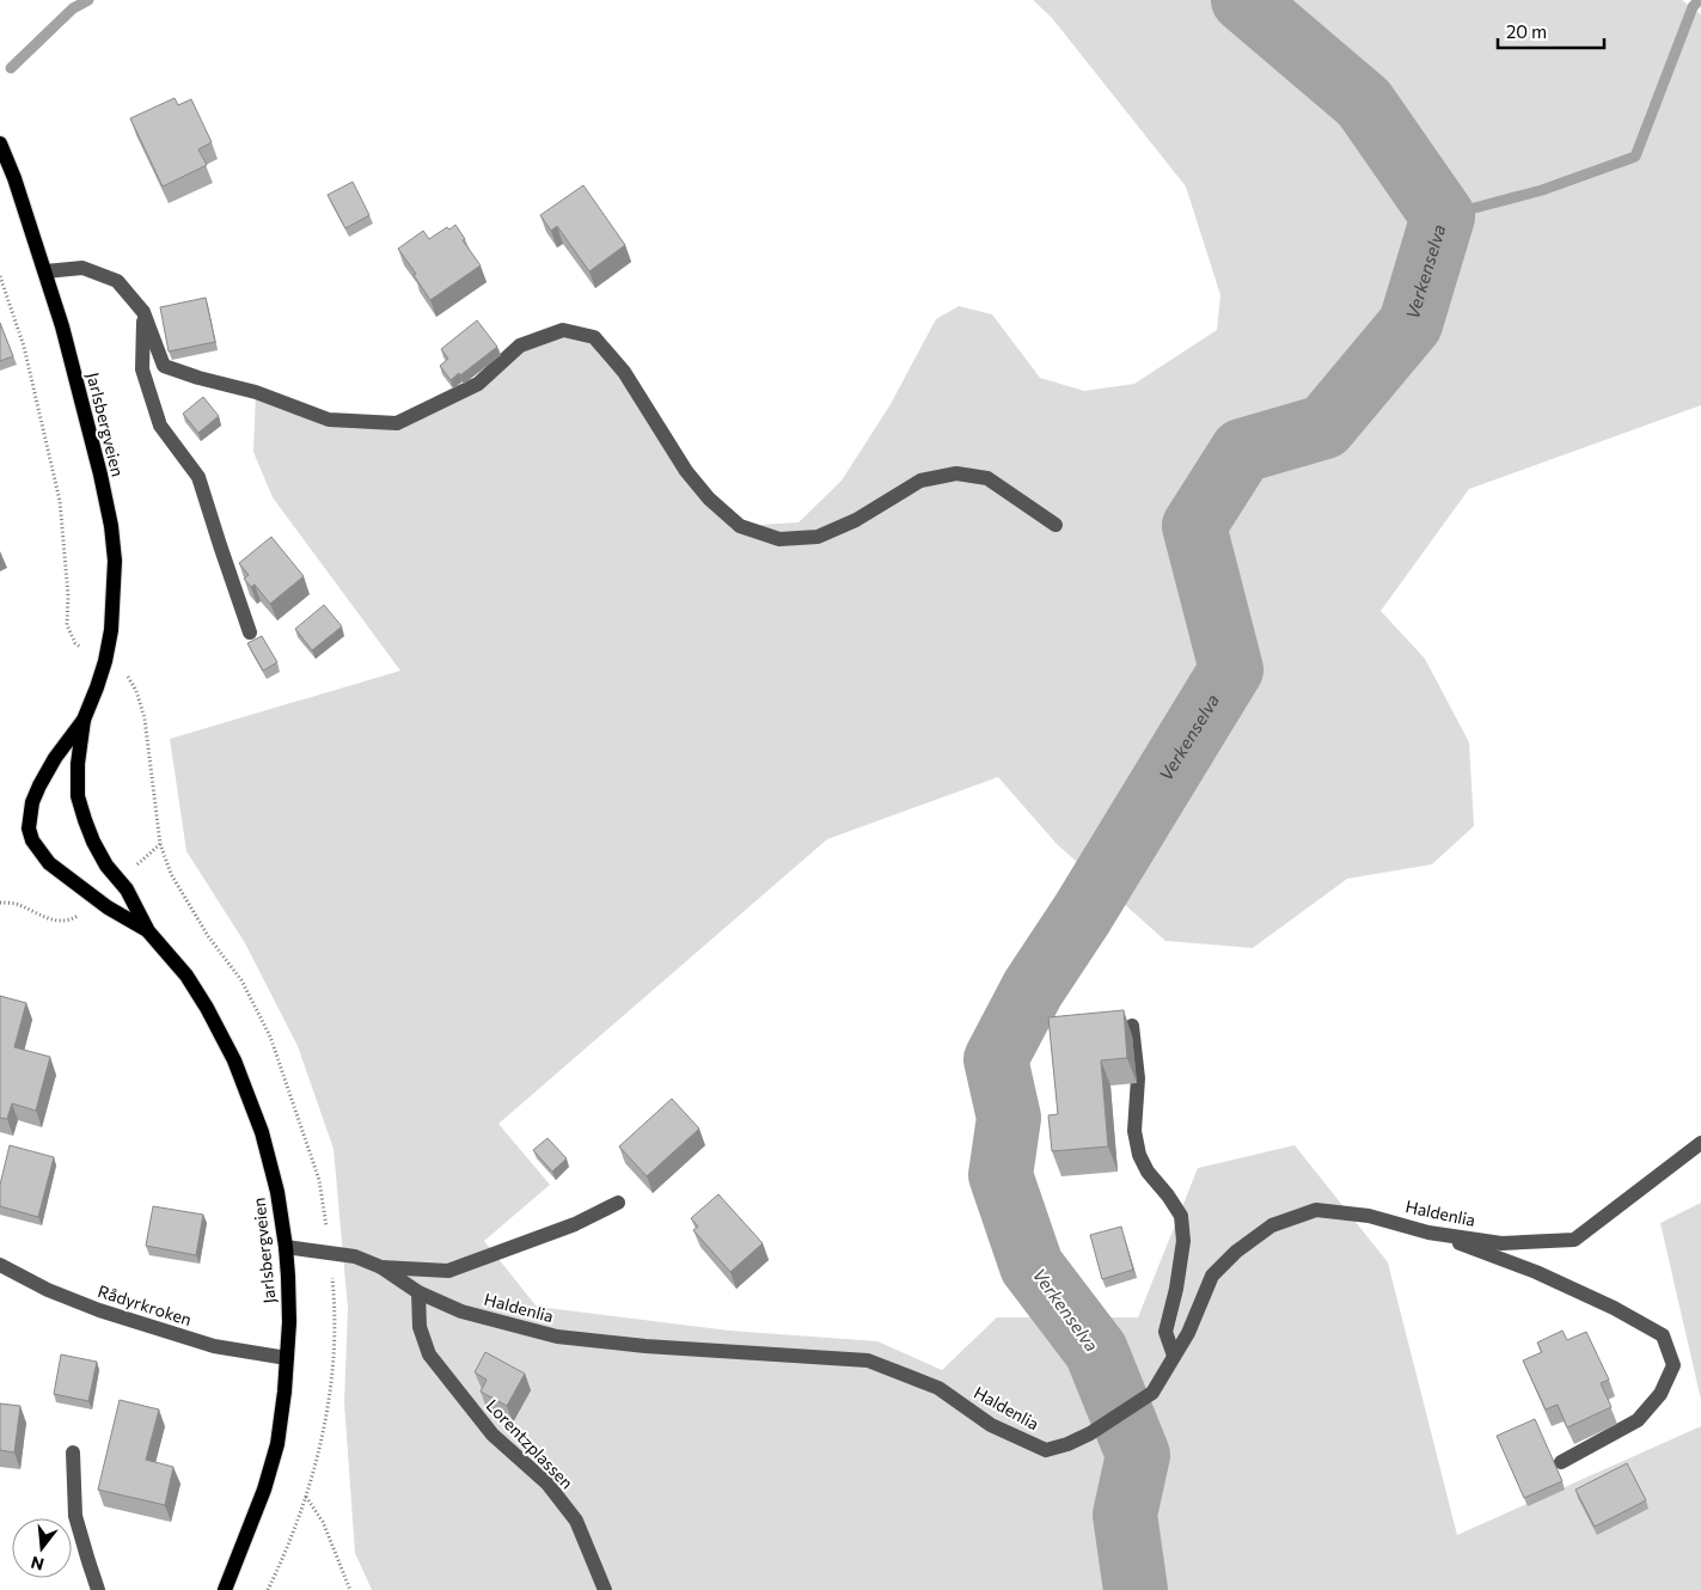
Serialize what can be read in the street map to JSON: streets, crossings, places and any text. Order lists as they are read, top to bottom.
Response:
{
  "streets": {
    "main road": ["Jarlsbergveien"],
    "street": ["Haldenlia", "Rådyrkroken", "Lorentzplassen"]
  },
  "crossings": [
    ["Jarlsbergveien", "Haldenlia"],
    ["Jarlsbergveien", "Rådyrkroken"],
    ["Haldenlia", "Lorentzplassen"]
  ],
  "water": ["Verkenselva"],
  "scale_bar": "20 m",
  "north": "bottom"
}
